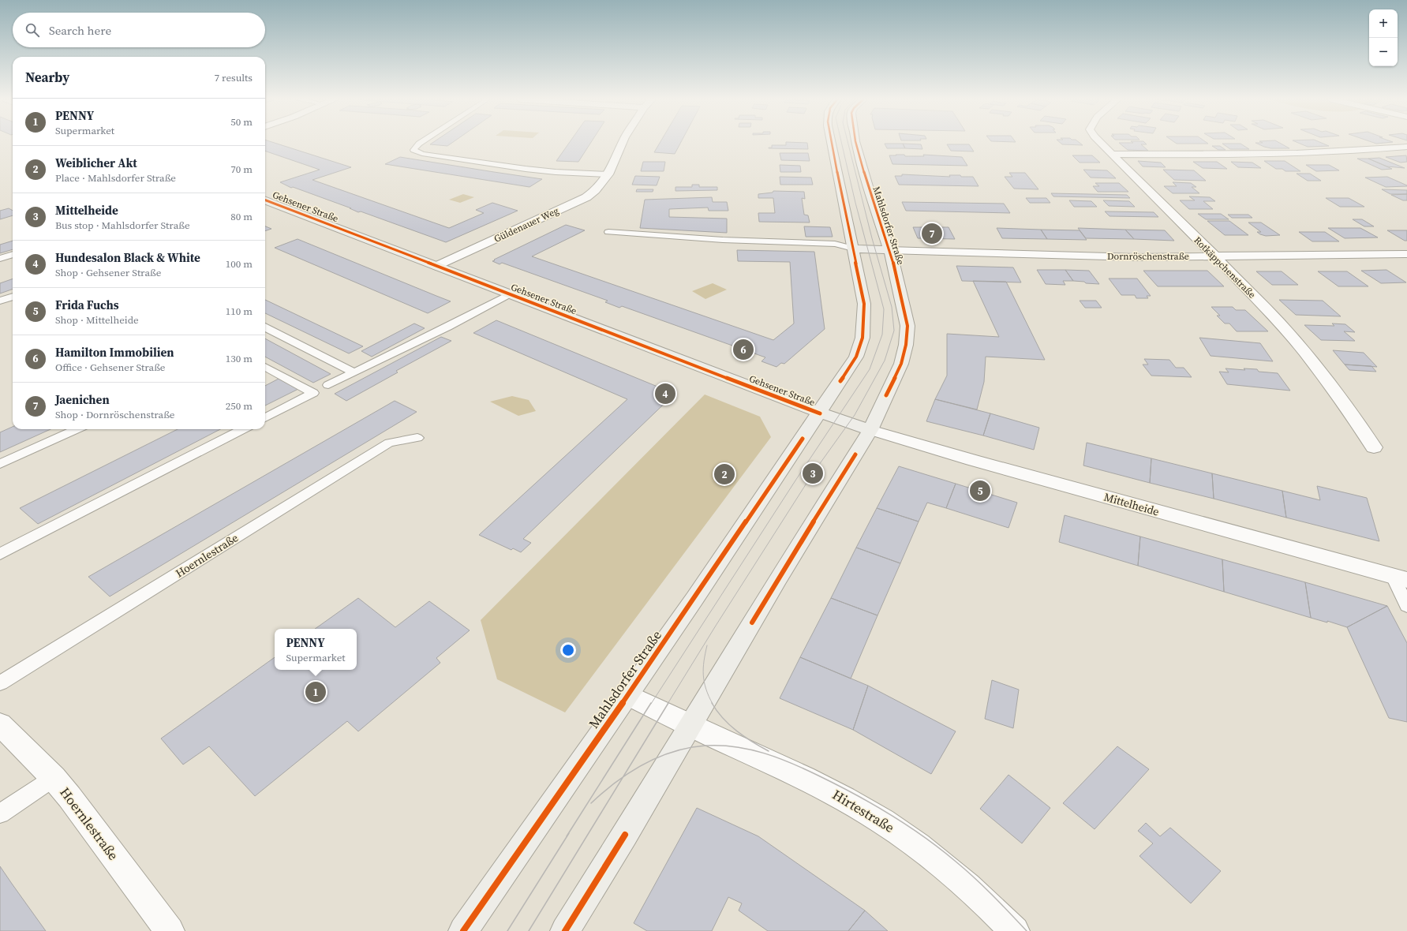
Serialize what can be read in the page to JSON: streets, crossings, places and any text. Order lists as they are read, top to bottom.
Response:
{
  "streets": {
    "main road": ["Gehsener Straße", "Mahlsdorfer Straße"],
    "street": [
      "Güldenauer Weg",
      "Dornröschenstraße",
      "Rotkäppchenstraße",
      "Mittelheide",
      "Hoernlestraße",
      "Hirtestraße"
    ]
  },
  "crossings": [
    ["Gehsener Straße", "Güldenauer Weg"],
    ["Gehsener Straße", "Mahlsdorfer Straße"],
    ["Gehsener Straße", "Mittelheide"],
    ["Mahlsdorfer Straße", "Dornröschenstraße"],
    ["Mahlsdorfer Straße", "Mittelheide"],
    ["Mahlsdorfer Straße", "Hirtestraße"],
    ["Dornröschenstraße", "Rotkäppchenstraße"]
  ],
  "page": {
    "map_buttons": ["+", "−"],
    "search": "Search here",
    "heading": ["Nearby", "7 results"],
    "list": [
      {
        "mark": "1",
        "name": "PENNY",
        "note": "Supermarket",
        "value": "50 m"
      },
      {
        "mark": "2",
        "name": "Weiblicher Akt",
        "note": "Place · Mahlsdorfer Straße",
        "value": "70 m"
      },
      {
        "mark": "3",
        "name": "Mittelheide",
        "note": "Bus stop · Mahlsdorfer Straße",
        "value": "80 m"
      },
      {
        "mark": "4",
        "name": "Hundesalon Black & White",
        "note": "Shop · Gehsener Straße",
        "value": "100 m"
      },
      {
        "mark": "5",
        "name": "Frida Fuchs",
        "note": "Shop · Mittelheide",
        "value": "110 m"
      },
      {
        "mark": "6",
        "name": "Hamilton Immobilien",
        "note": "Office · Gehsener Straße",
        "value": "130 m"
      },
      {
        "mark": "7",
        "name": "Jaenichen",
        "note": "Shop · Dornröschenstraße",
        "value": "250 m"
      }
    ],
    "pins": [
      "7",
      "6",
      "4",
      "3",
      "2",
      "5",
      "1"
    ],
    "popup": ["PENNY", "Supermarket"]
  }
}
